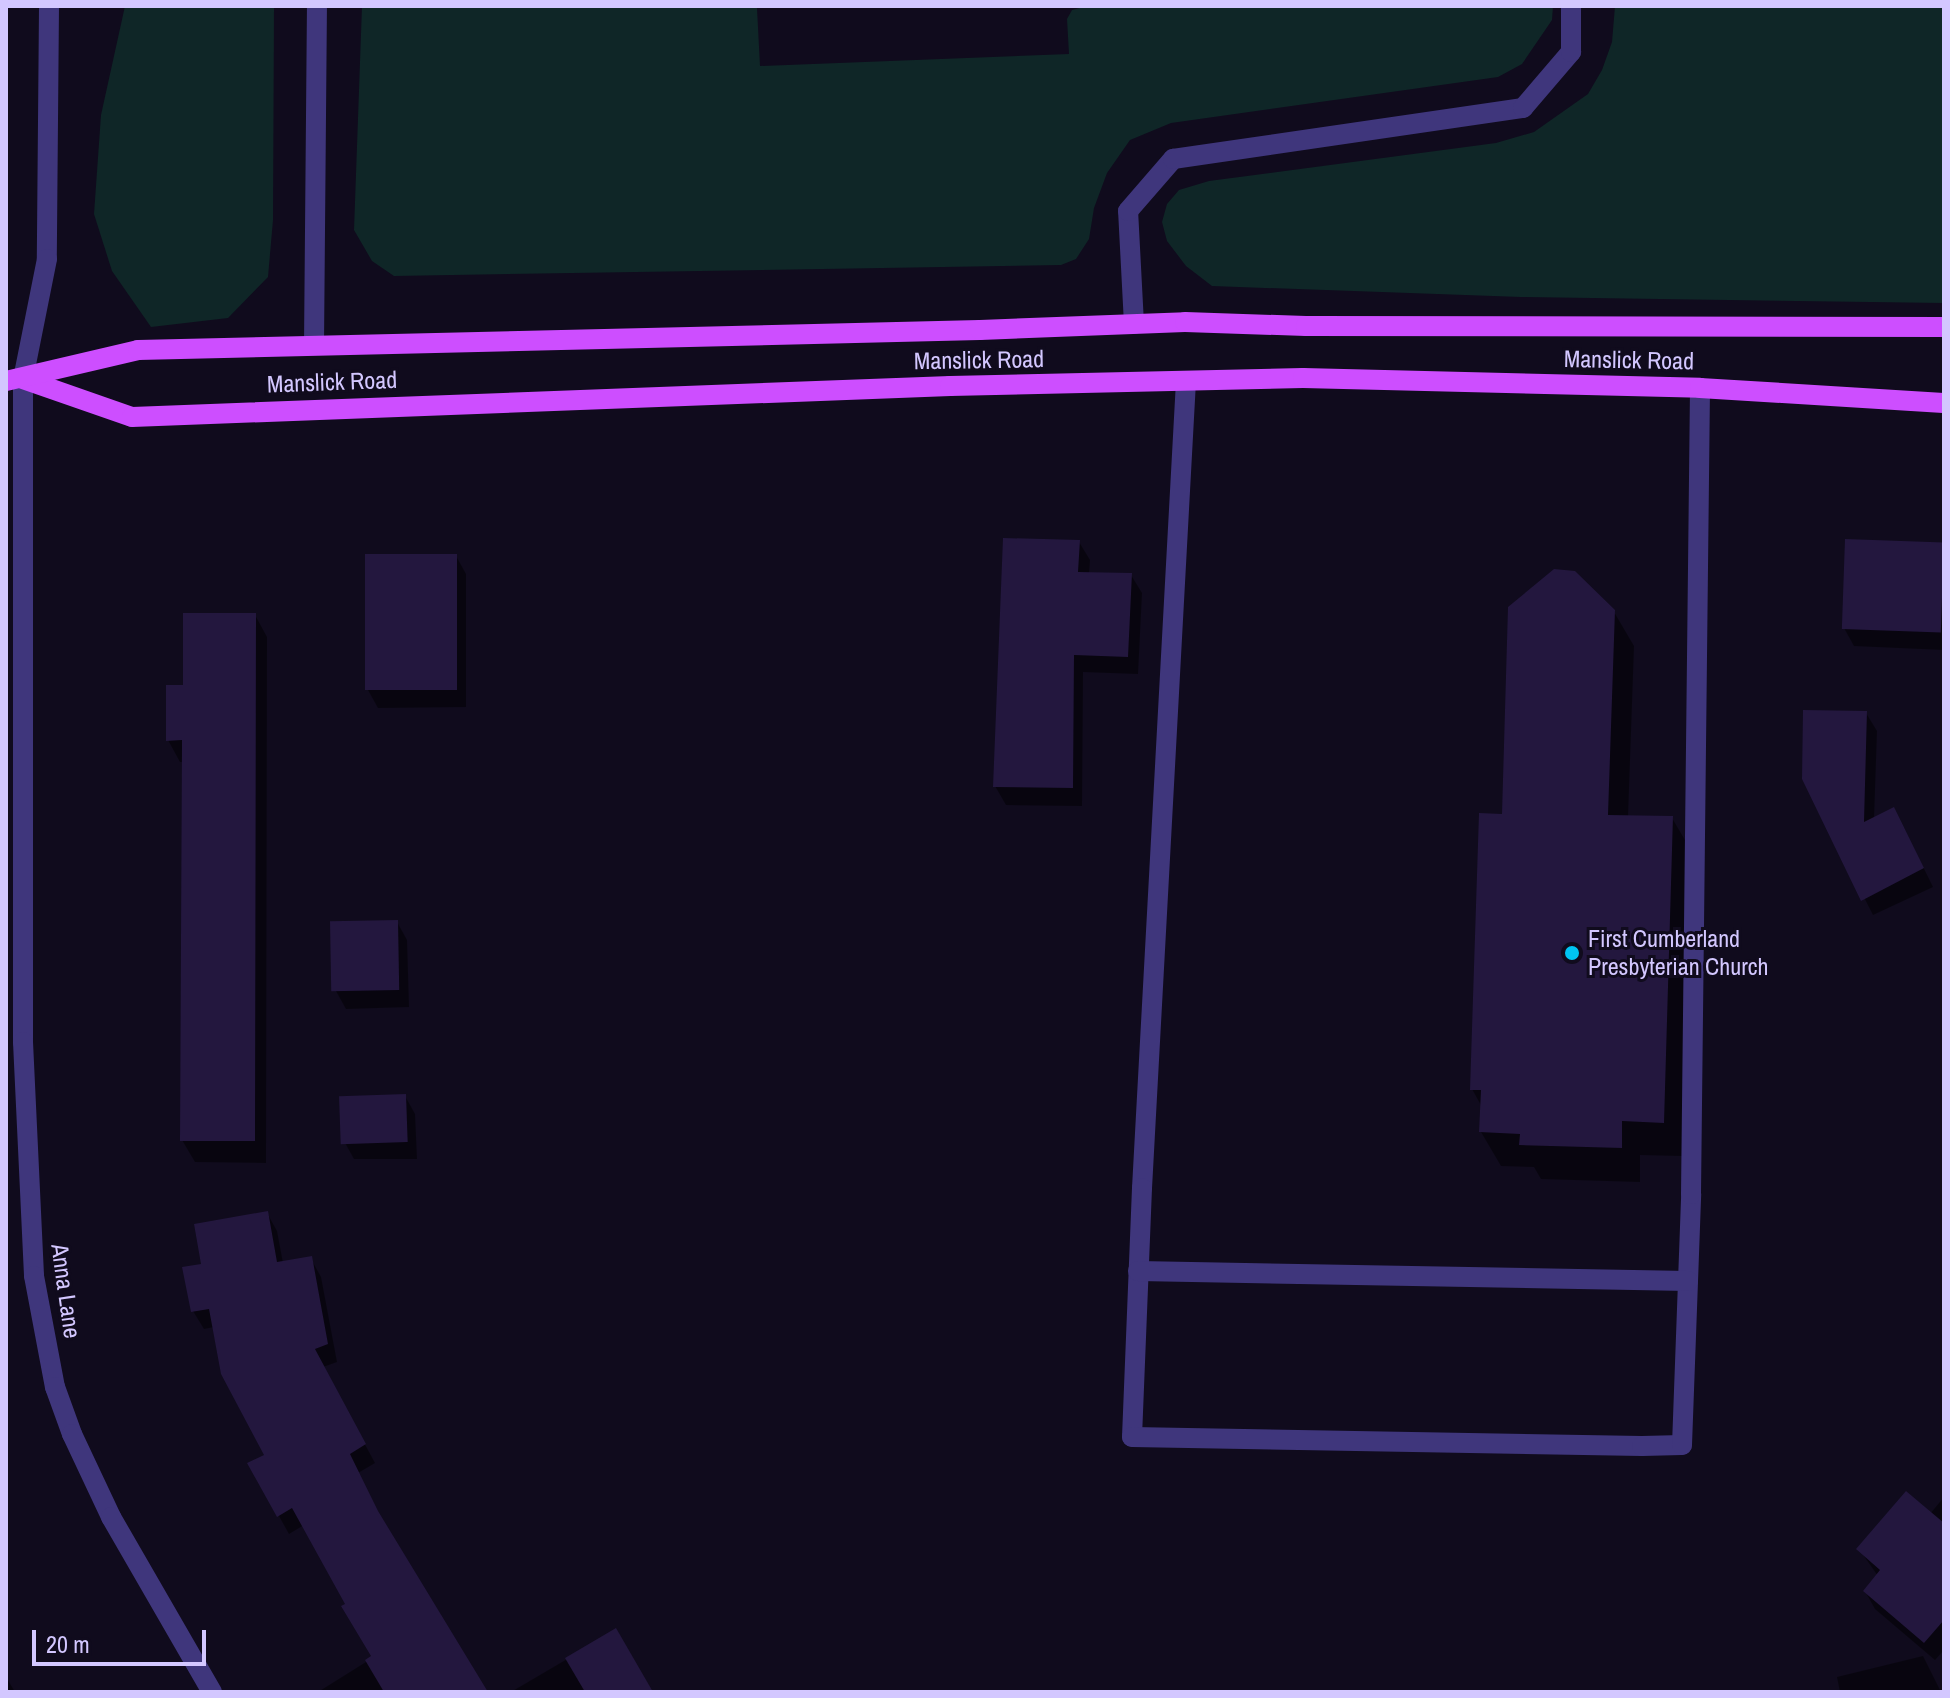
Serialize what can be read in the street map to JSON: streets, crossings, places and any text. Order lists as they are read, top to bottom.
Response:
{
  "streets": {
    "main road": ["Manslick Road"],
    "street": ["Anna Lane"]
  },
  "crossings": [
    ["Manslick Road", "Anna Lane"]
  ],
  "places": ["First Cumberland Presbyterian Church"],
  "scale_bar": "20 m"
}
